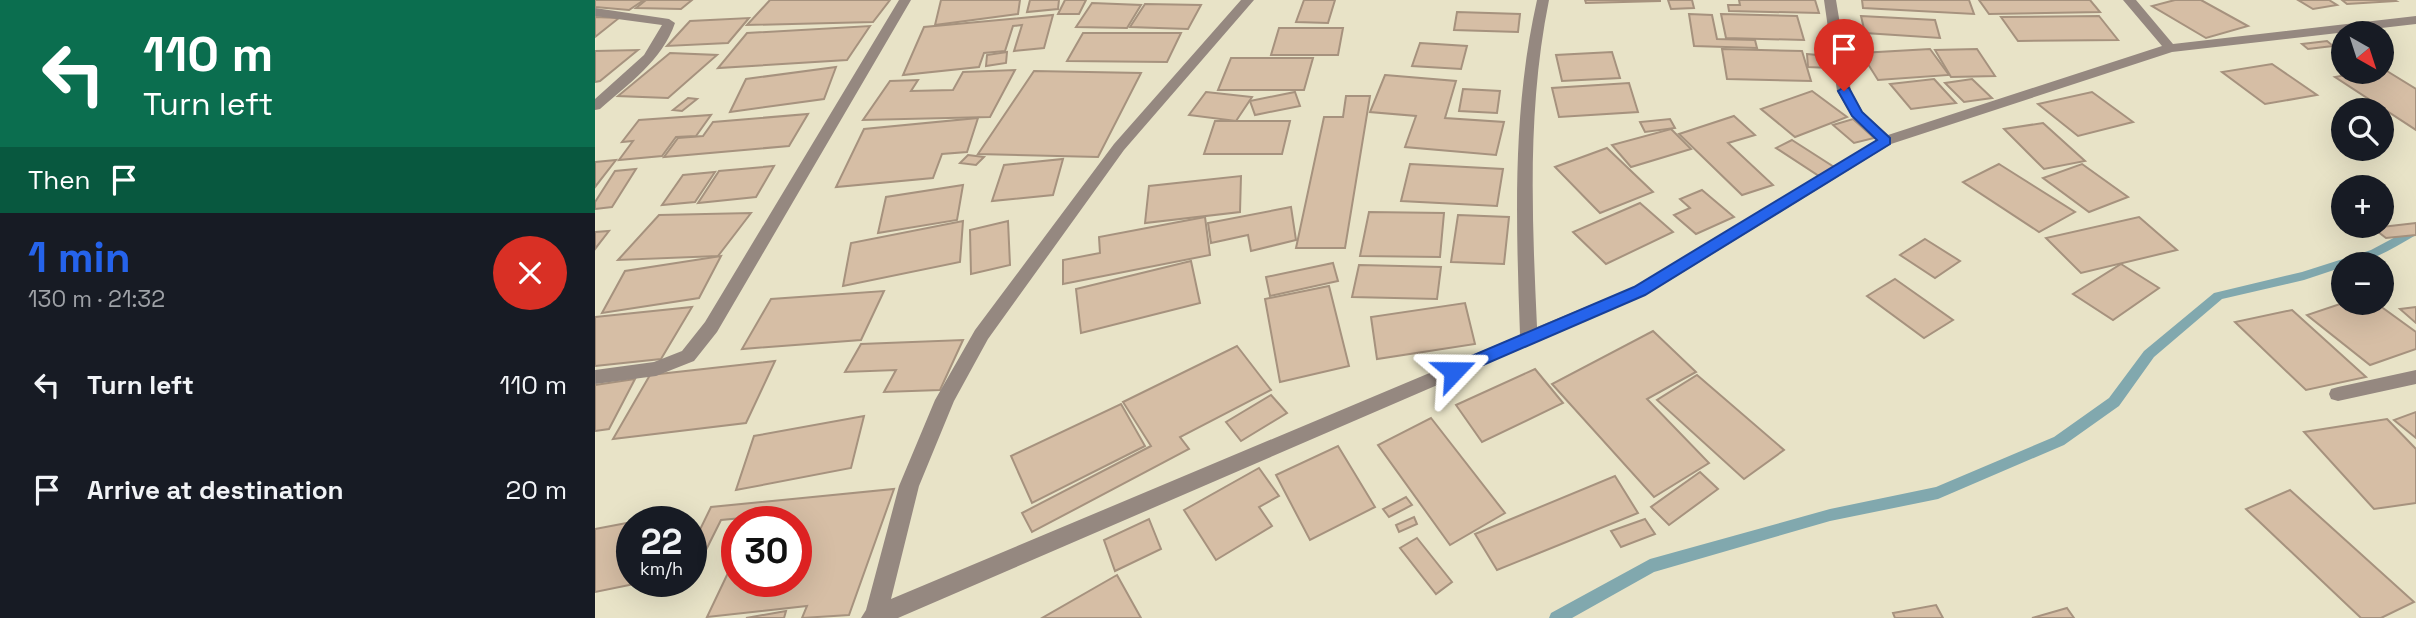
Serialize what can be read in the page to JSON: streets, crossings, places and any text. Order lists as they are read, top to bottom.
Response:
{
  "north": "bottom right",
  "page": {
    "turn": ["110 m", "Turn left"],
    "map_buttons": ["+", "−"],
    "then": "Then",
    "heading": ["1 min", "130 m · 21:32"],
    "list": [
      {
        "name": "Turn left",
        "value": "110 m"
      },
      {
        "name": "Arrive at destination",
        "value": "20 m"
      }
    ],
    "speed": "22 km/h",
    "limit": "30"
  }
}
